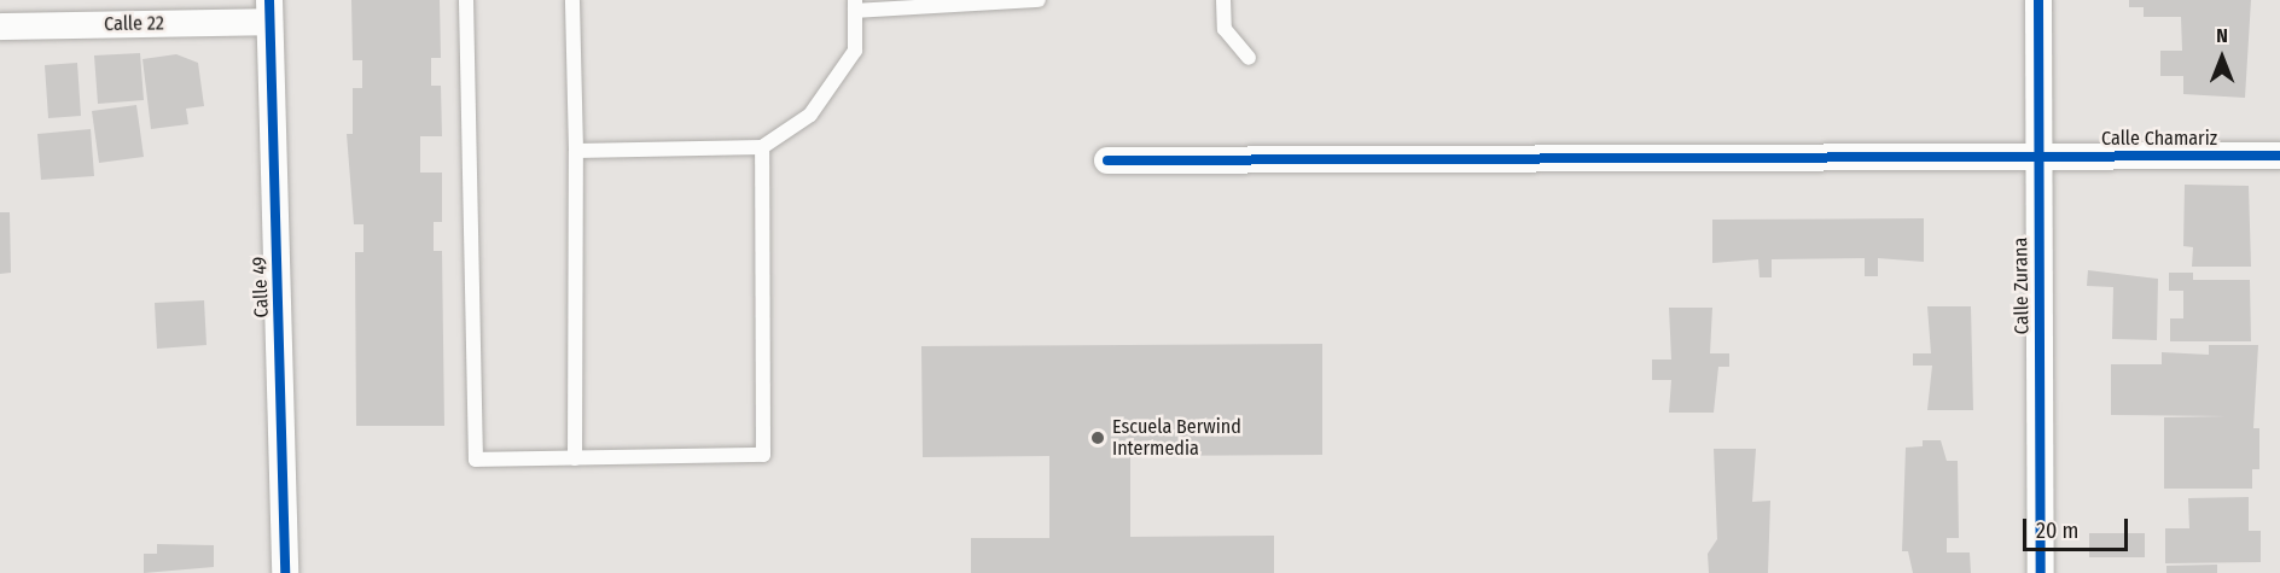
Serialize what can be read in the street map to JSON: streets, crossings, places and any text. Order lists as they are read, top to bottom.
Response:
{
  "streets": {
    "street": [
      "Calle 22",
      "Calle Chamariz",
      "Calle Zurana",
      "Calle 49"
    ]
  },
  "crossings": [
    ["Calle 22", "Calle 49"],
    ["Calle Chamariz", "Calle Zurana"]
  ],
  "places": ["Escuela Berwind Intermedia"],
  "scale_bar": "20 m",
  "north": "top"
}
